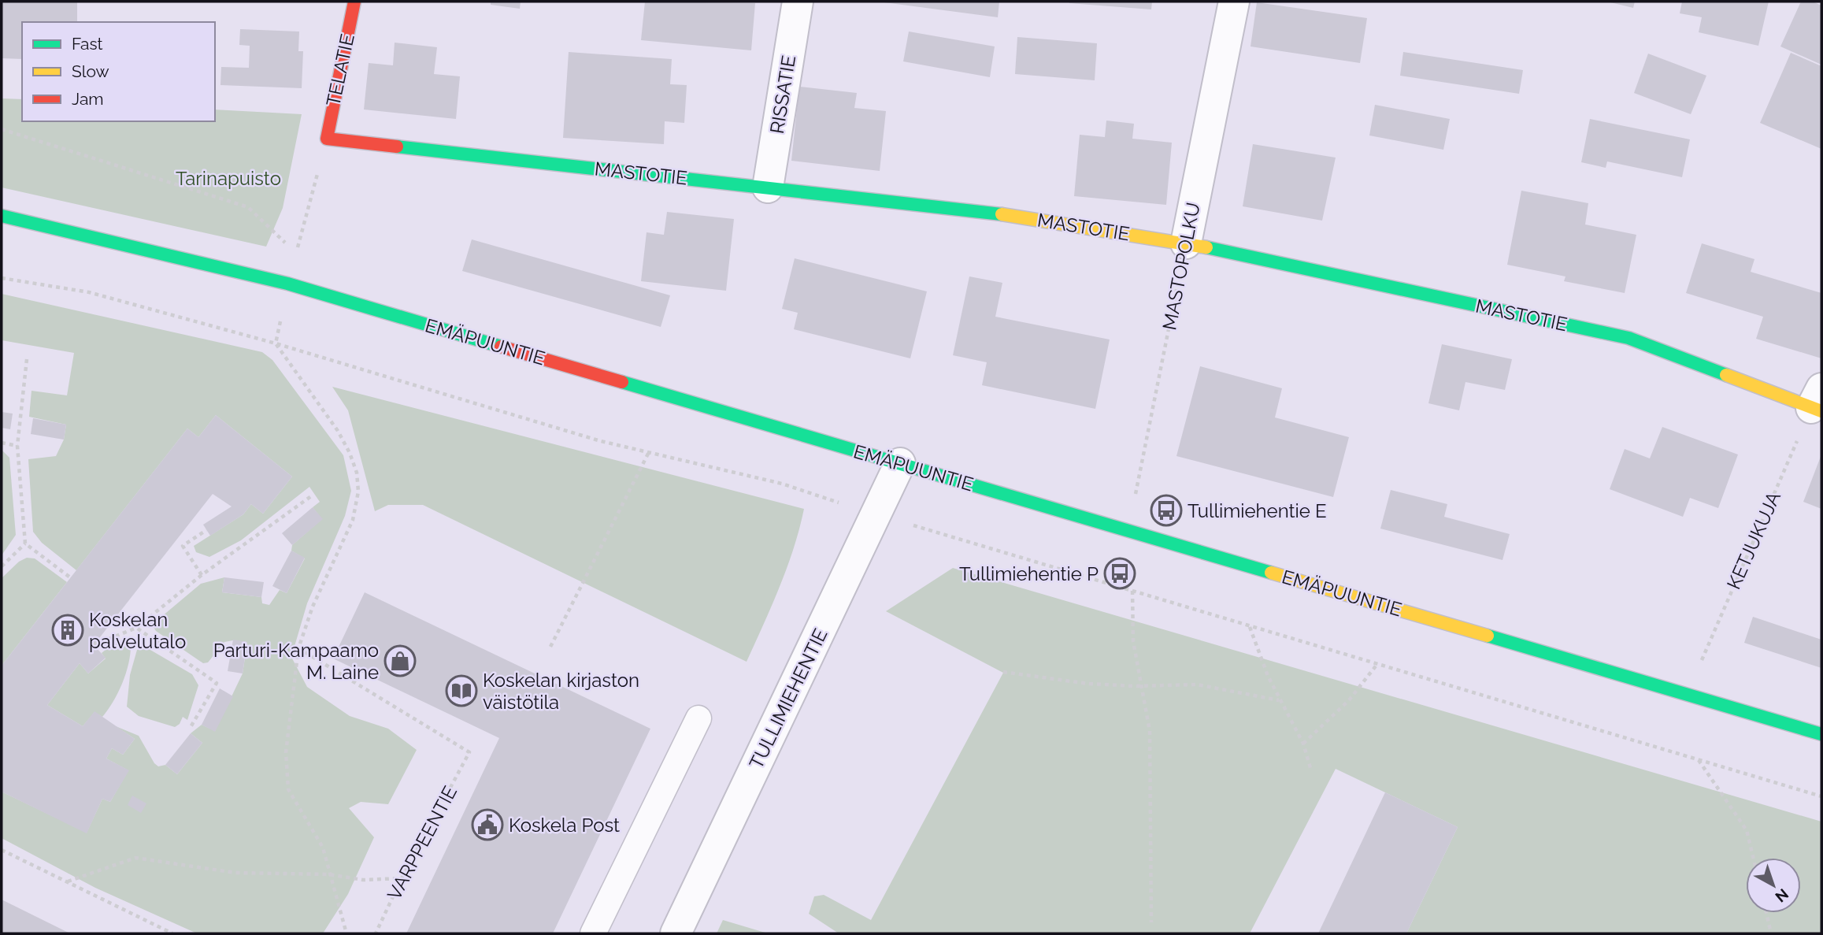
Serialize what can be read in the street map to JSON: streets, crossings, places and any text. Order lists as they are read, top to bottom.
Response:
{
  "streets": {
    "street": [
      "TELATIE",
      "RISSATIE",
      "MASTOTIE",
      "MASTOPOLKU",
      "EMÄPUUNTIE",
      "TULLIMIEHENTIE"
    ],
    "path": ["KETJUKUJA", "VARPPEENTIE"]
  },
  "crossings": [
    ["TELATIE", "MASTOTIE"],
    ["RISSATIE", "MASTOTIE"],
    ["MASTOTIE", "MASTOPOLKU"],
    ["MASTOTIE", "KETJUKUJA"],
    ["MASTOPOLKU", "EMÄPUUNTIE"],
    ["EMÄPUUNTIE", "KETJUKUJA"],
    ["EMÄPUUNTIE", "TULLIMIEHENTIE"]
  ],
  "parks": ["Tarinapuisto"],
  "places": {
    "bus stop": ["Tullimiehentie E", "Tullimiehentie P"],
    "building": ["Koskelan palvelutalo"],
    "shop": ["Parturi-Kampaamo M. Laine"],
    "library": ["Koskelan kirjaston väistötila"],
    "public building": ["Koskela Post"]
  },
  "legend": ["Fast", "Slow", "Jam"],
  "north": "bottom right"
}
